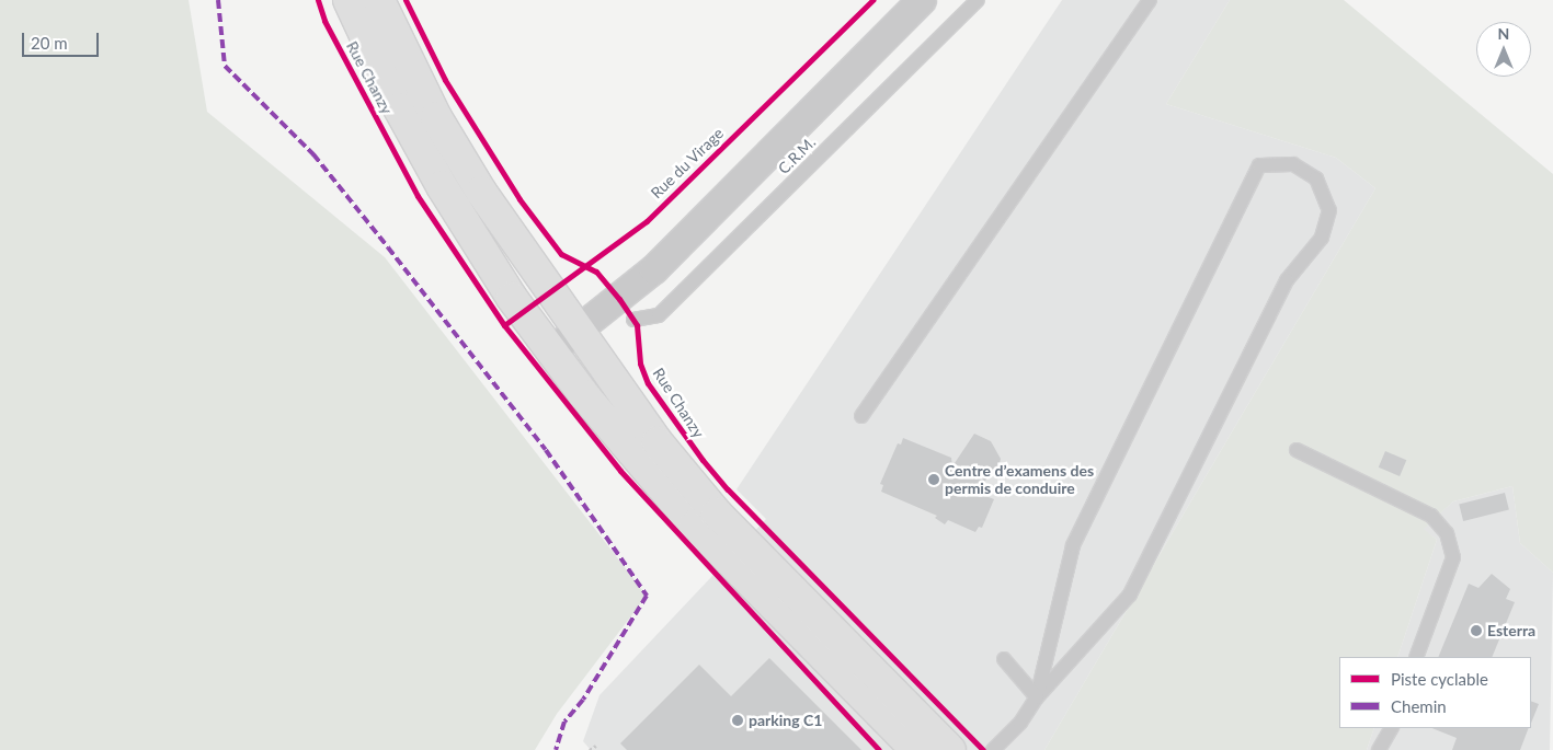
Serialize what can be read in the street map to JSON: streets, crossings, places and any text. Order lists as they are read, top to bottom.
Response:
{
  "streets": {
    "main road": ["Rue Chanzy"],
    "lane": ["C.R.M."],
    "cycle path": ["Rue du Virage"]
  },
  "places": ["Centre d’examens des permis de conduire", "Esterra", "parking C1"],
  "legend": ["Piste cyclable", "Chemin"],
  "scale_bar": "20 m",
  "north": "top"
}
